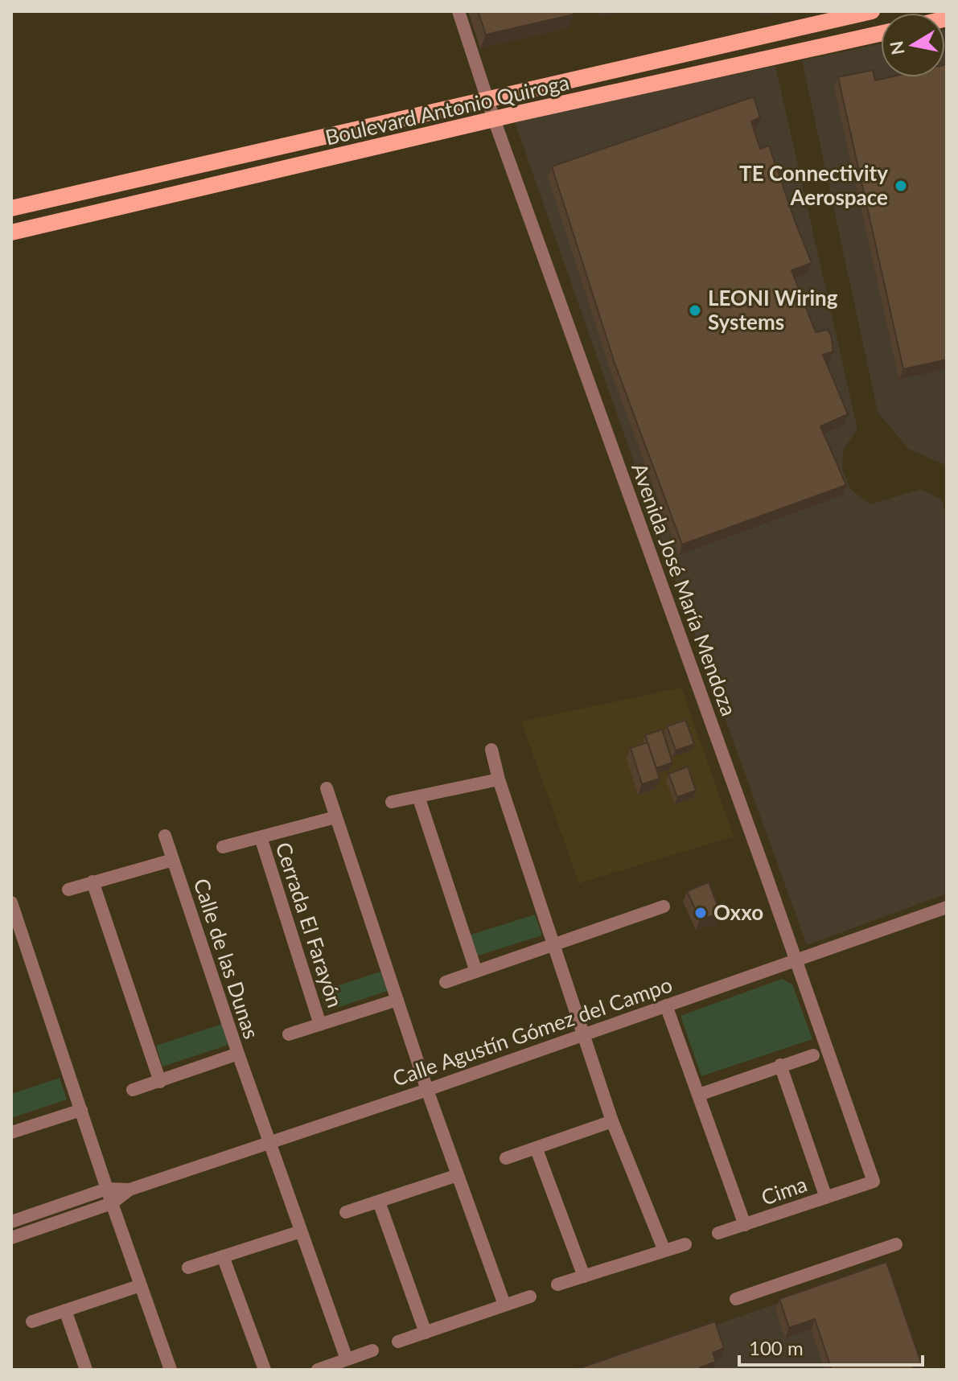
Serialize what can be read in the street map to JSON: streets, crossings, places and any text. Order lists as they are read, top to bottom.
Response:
{
  "streets": {
    "main road": ["Boulevard Antonio Quiroga"],
    "street": [
      "Avenida José María Mendoza",
      "Cerrada El Farayón",
      "Calle de las Dunas",
      "Calle Agustín Gómez del Campo",
      "Cima"
    ]
  },
  "crossings": [
    ["Boulevard Antonio Quiroga", "Avenida José María Mendoza"],
    ["Avenida José María Mendoza", "Calle Agustín Gómez del Campo"],
    ["Avenida José María Mendoza", "Cima"],
    ["Calle Agustín Gómez del Campo", "Cima"]
  ],
  "places": ["TE Connectivity Aerospace", "LEONI Wiring Systems", "Oxxo"],
  "scale_bar": "100 m",
  "north": "left"
}
